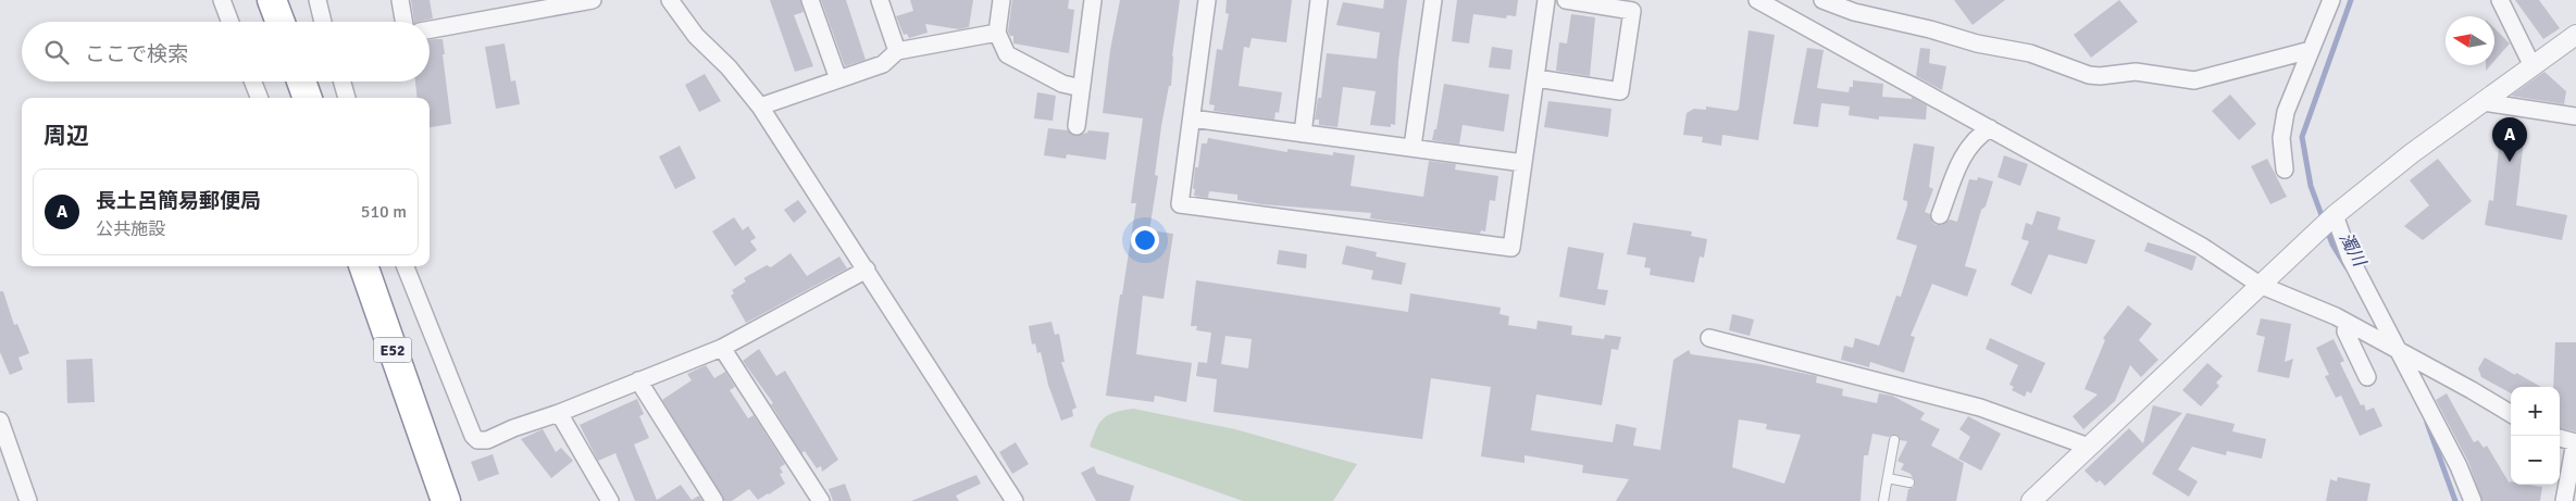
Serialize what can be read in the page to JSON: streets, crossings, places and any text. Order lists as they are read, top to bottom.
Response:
{
  "streets": {
    "highway": ["E52"]
  },
  "water": ["濁川"],
  "north": "left",
  "page": {
    "search": "ここで検索",
    "heading": "周辺",
    "pins": "A",
    "list": [
      {
        "mark": "A",
        "name": "長土呂簡易郵便局",
        "note": "公共施設",
        "value": "510 m"
      }
    ],
    "map_buttons": ["+", "−"]
  }
}
